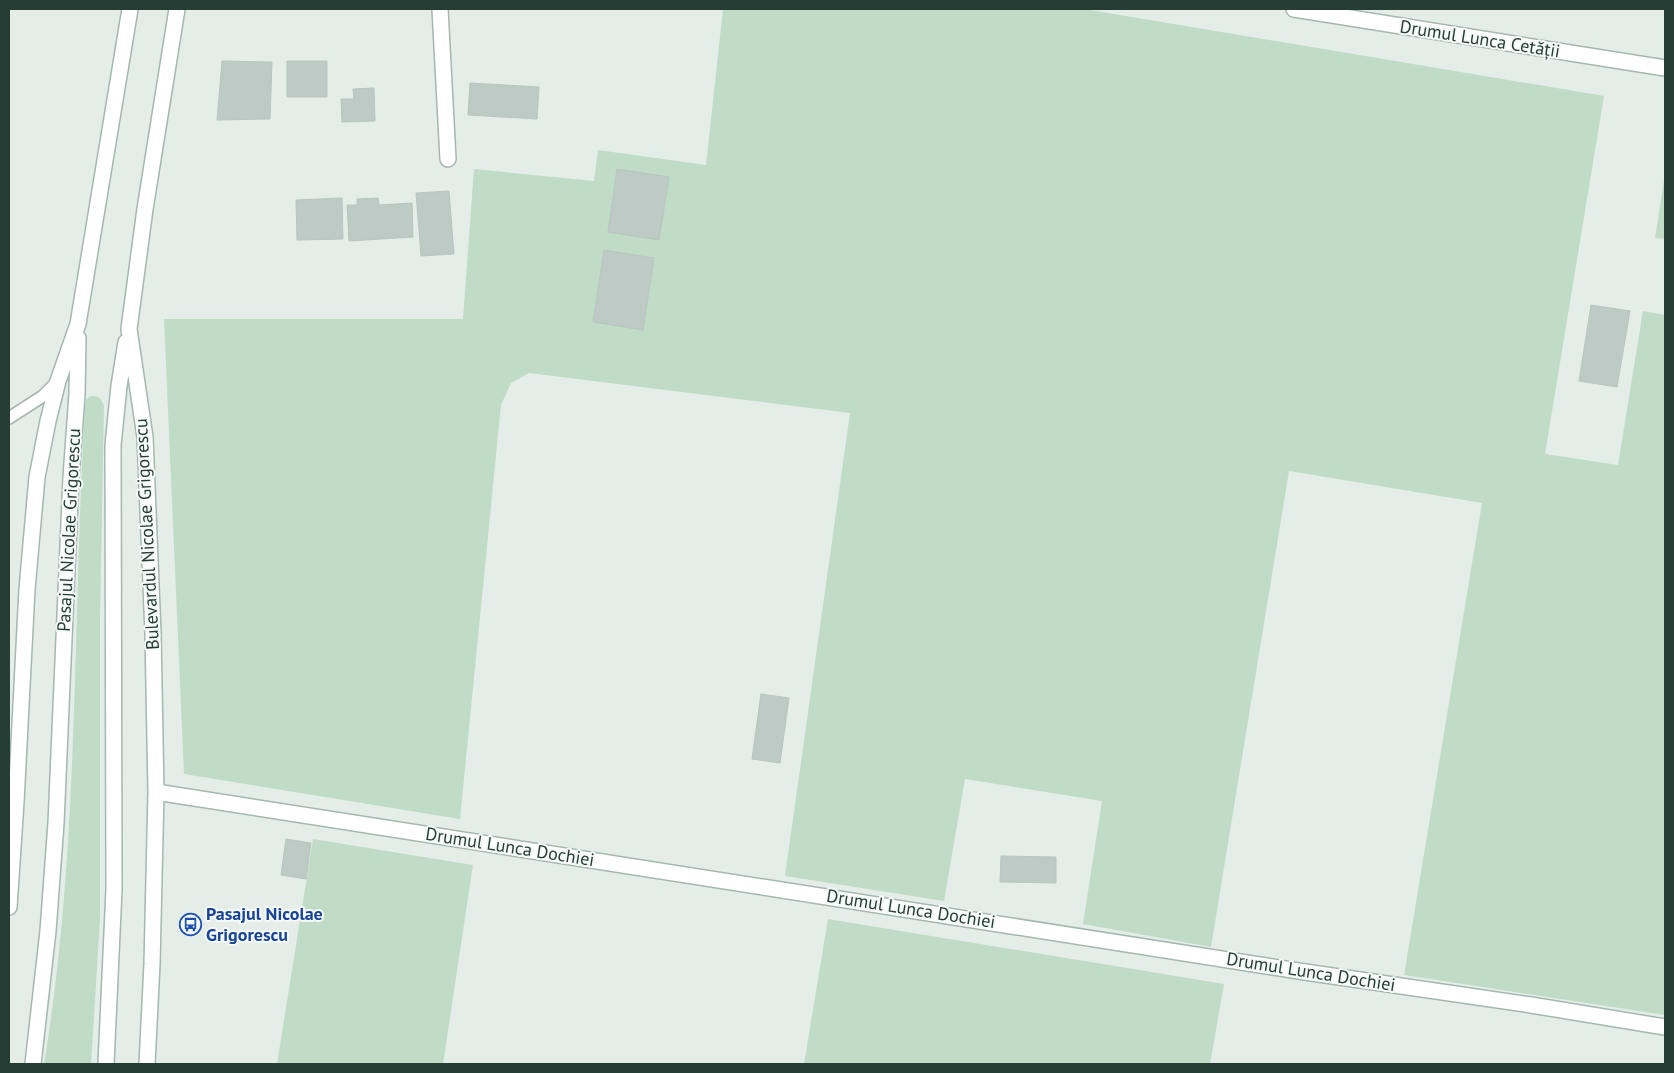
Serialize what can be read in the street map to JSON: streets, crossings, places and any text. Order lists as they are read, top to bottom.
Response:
{
  "streets": {
    "main road": [
      "Drumul Lunca Cetății",
      "Pasajul Nicolae Grigorescu",
      "Bulevardul Nicolae Grigorescu",
      "Drumul Lunca Dochiei"
    ]
  },
  "crossings": [
    ["Bulevardul Nicolae Grigorescu", "Drumul Lunca Dochiei"]
  ],
  "places": {
    "bus stop": ["Pasajul Nicolae Grigorescu"]
  }
}
